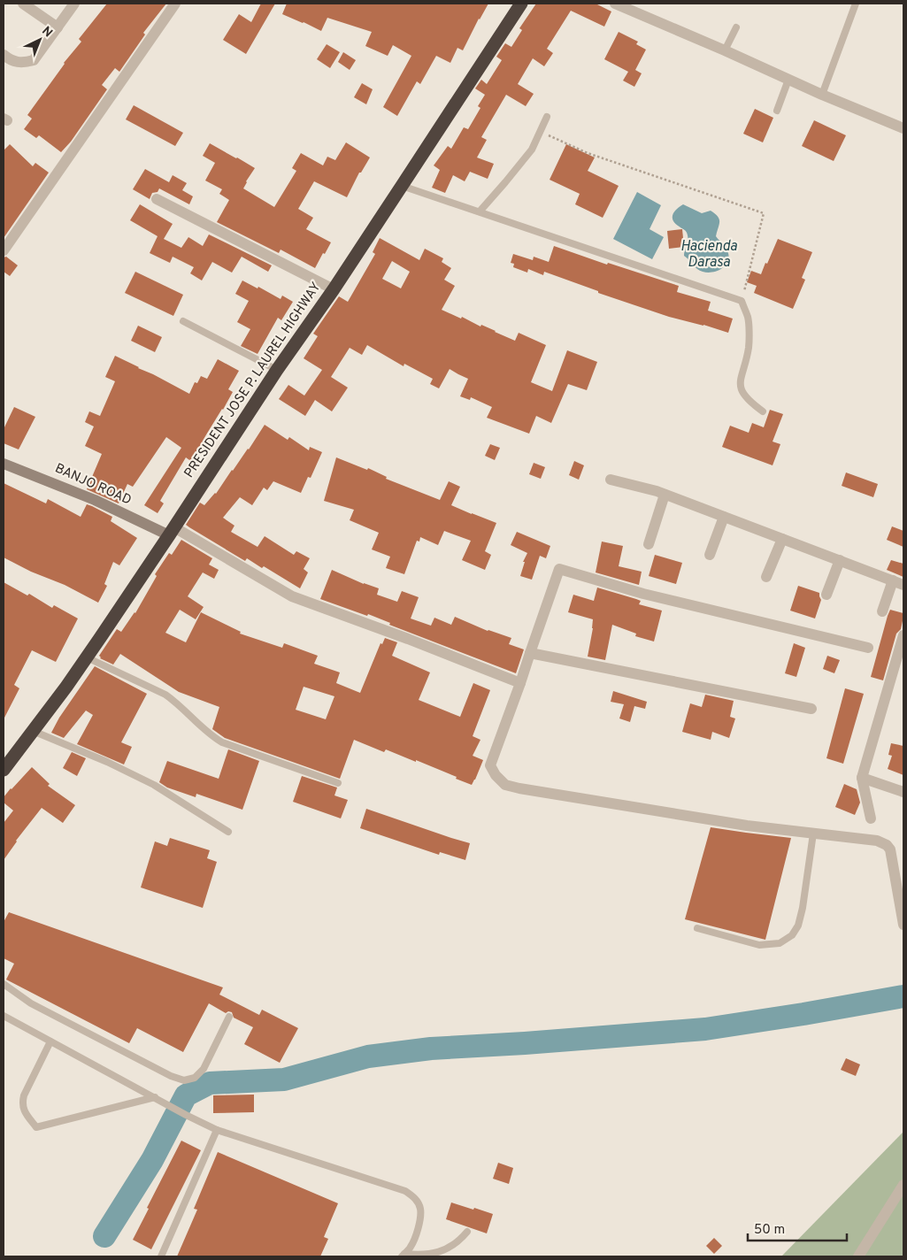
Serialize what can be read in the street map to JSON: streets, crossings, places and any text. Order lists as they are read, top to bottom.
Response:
{
  "streets": {
    "highway": ["PRESIDENT JOSE P. LAUREL HIGHWAY"],
    "street": ["BANJO ROAD"]
  },
  "crossings": [
    ["PRESIDENT JOSE P. LAUREL HIGHWAY", "BANJO ROAD"]
  ],
  "water": ["Hacienda Darasa"],
  "scale_bar": "50 m",
  "north": "top right"
}
